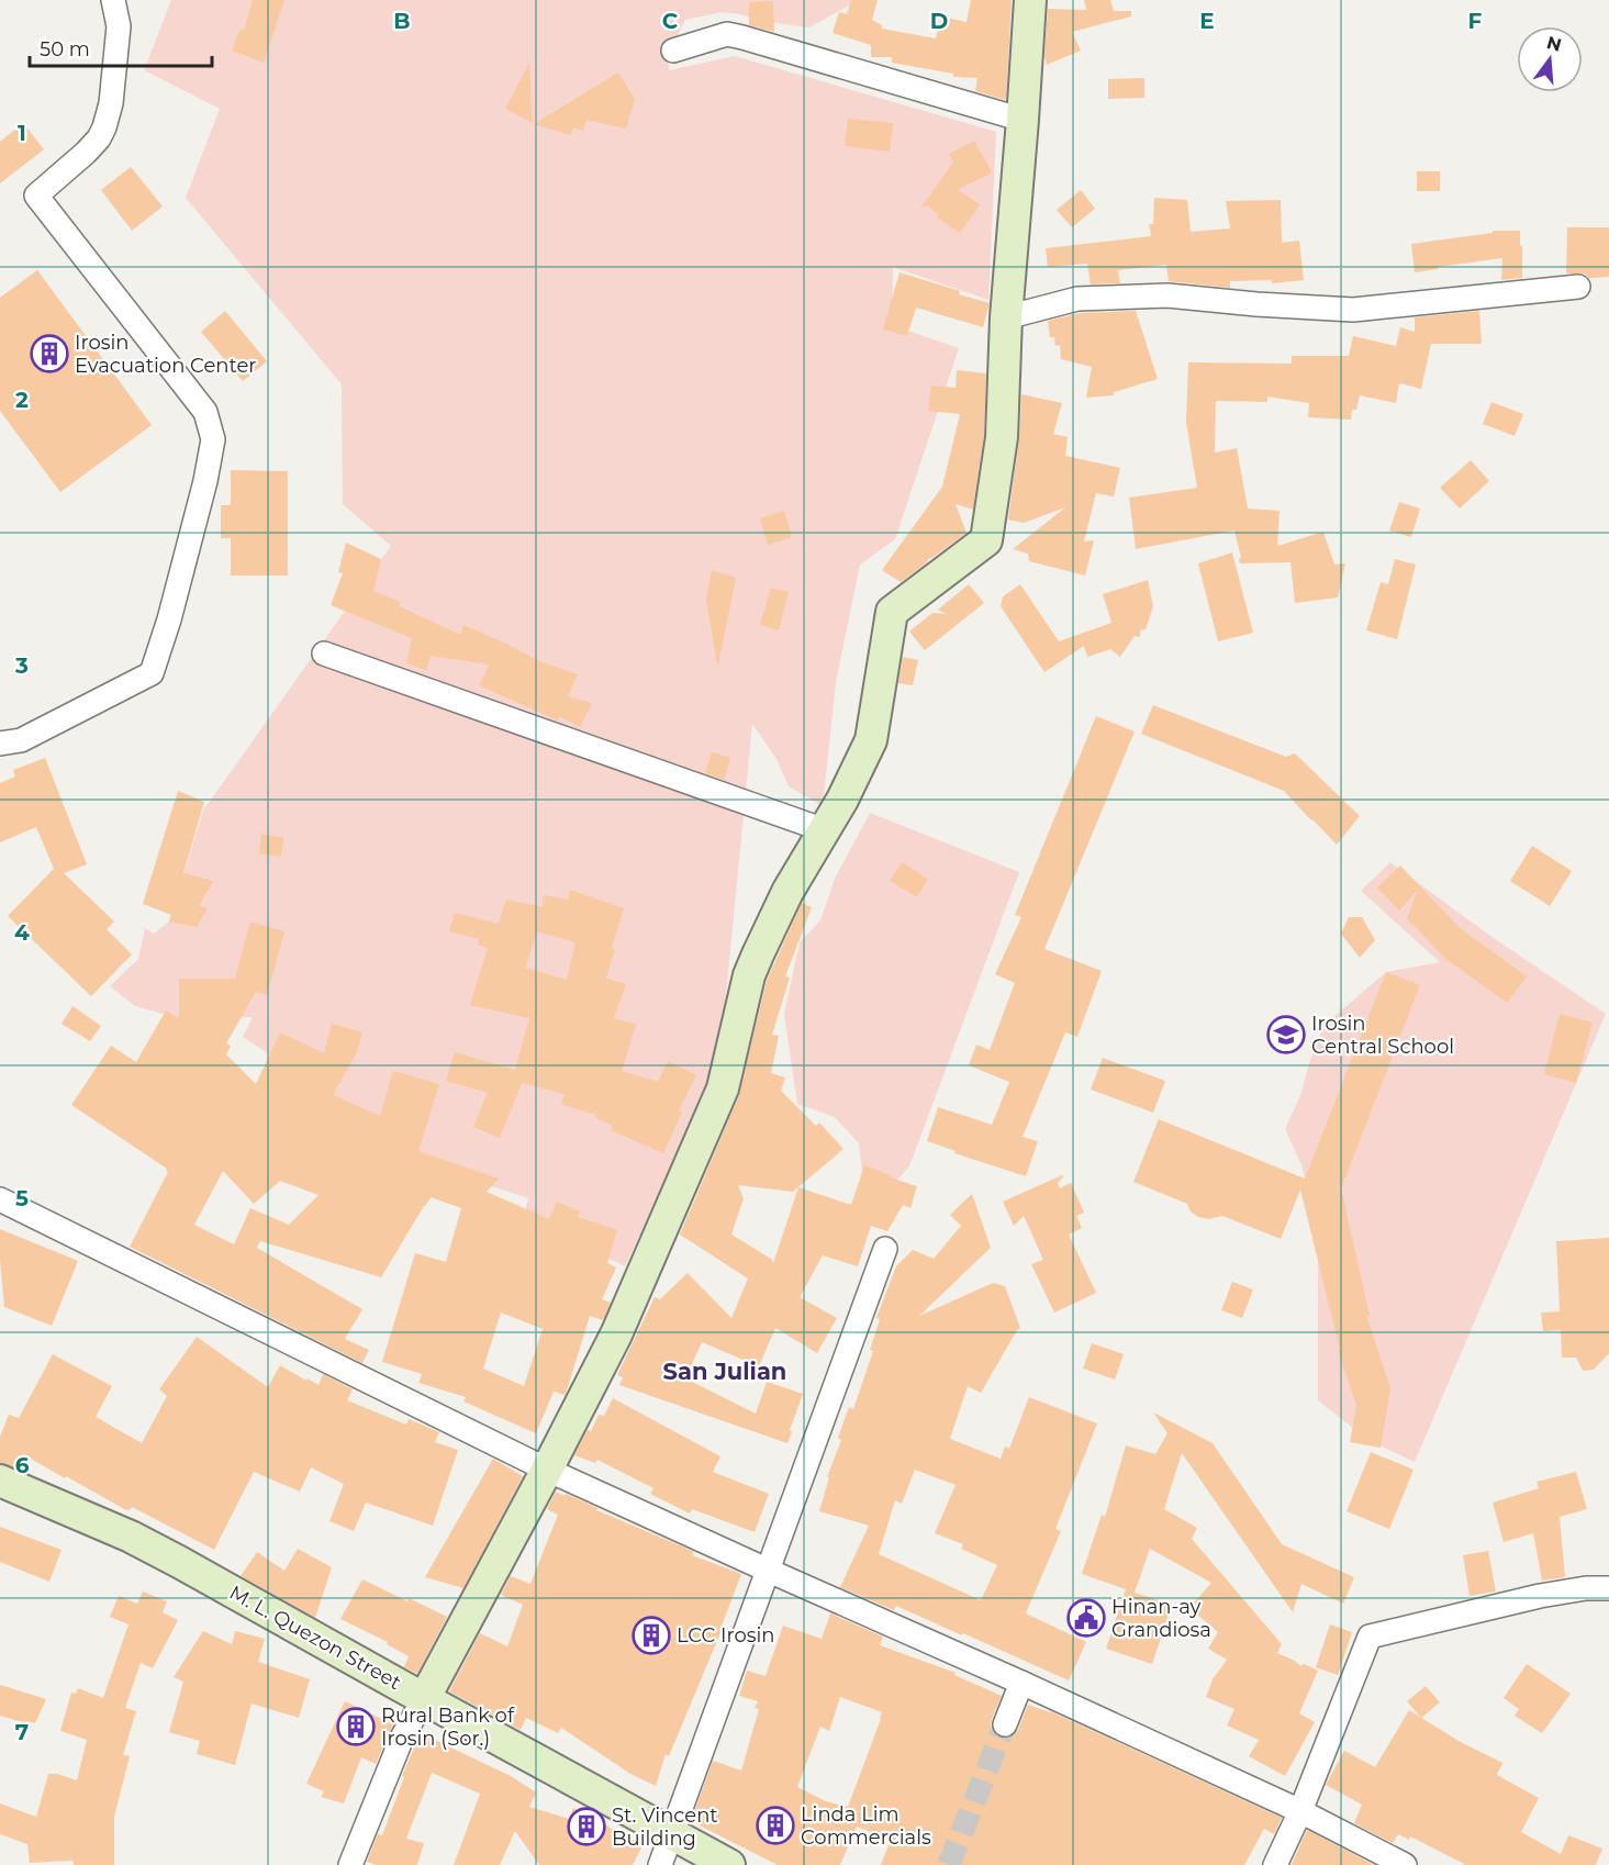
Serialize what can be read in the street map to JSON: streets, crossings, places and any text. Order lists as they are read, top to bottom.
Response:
{
  "streets": {
    "street": ["M. L. Quezon Street"]
  },
  "districts": ["San Julian"],
  "places": {
    "building": [
      "Irosin Evacuation Center",
      "LCC Irosin",
      "Rural Bank of Irosin (Sor.)",
      "Linda Lim Commercials",
      "St. Vincent Building"
    ],
    "school or university": ["Irosin Central School"],
    "public building": ["Hinan-ay Grandiosa"]
  },
  "scale_bar": "50 m",
  "north": "top",
  "grid": {
    "columns": [
      "B",
      "C",
      "D",
      "E",
      "F"
    ],
    "rows": [
      "1",
      "2",
      "3",
      "4",
      "5",
      "6",
      "7"
    ]
  }
}
